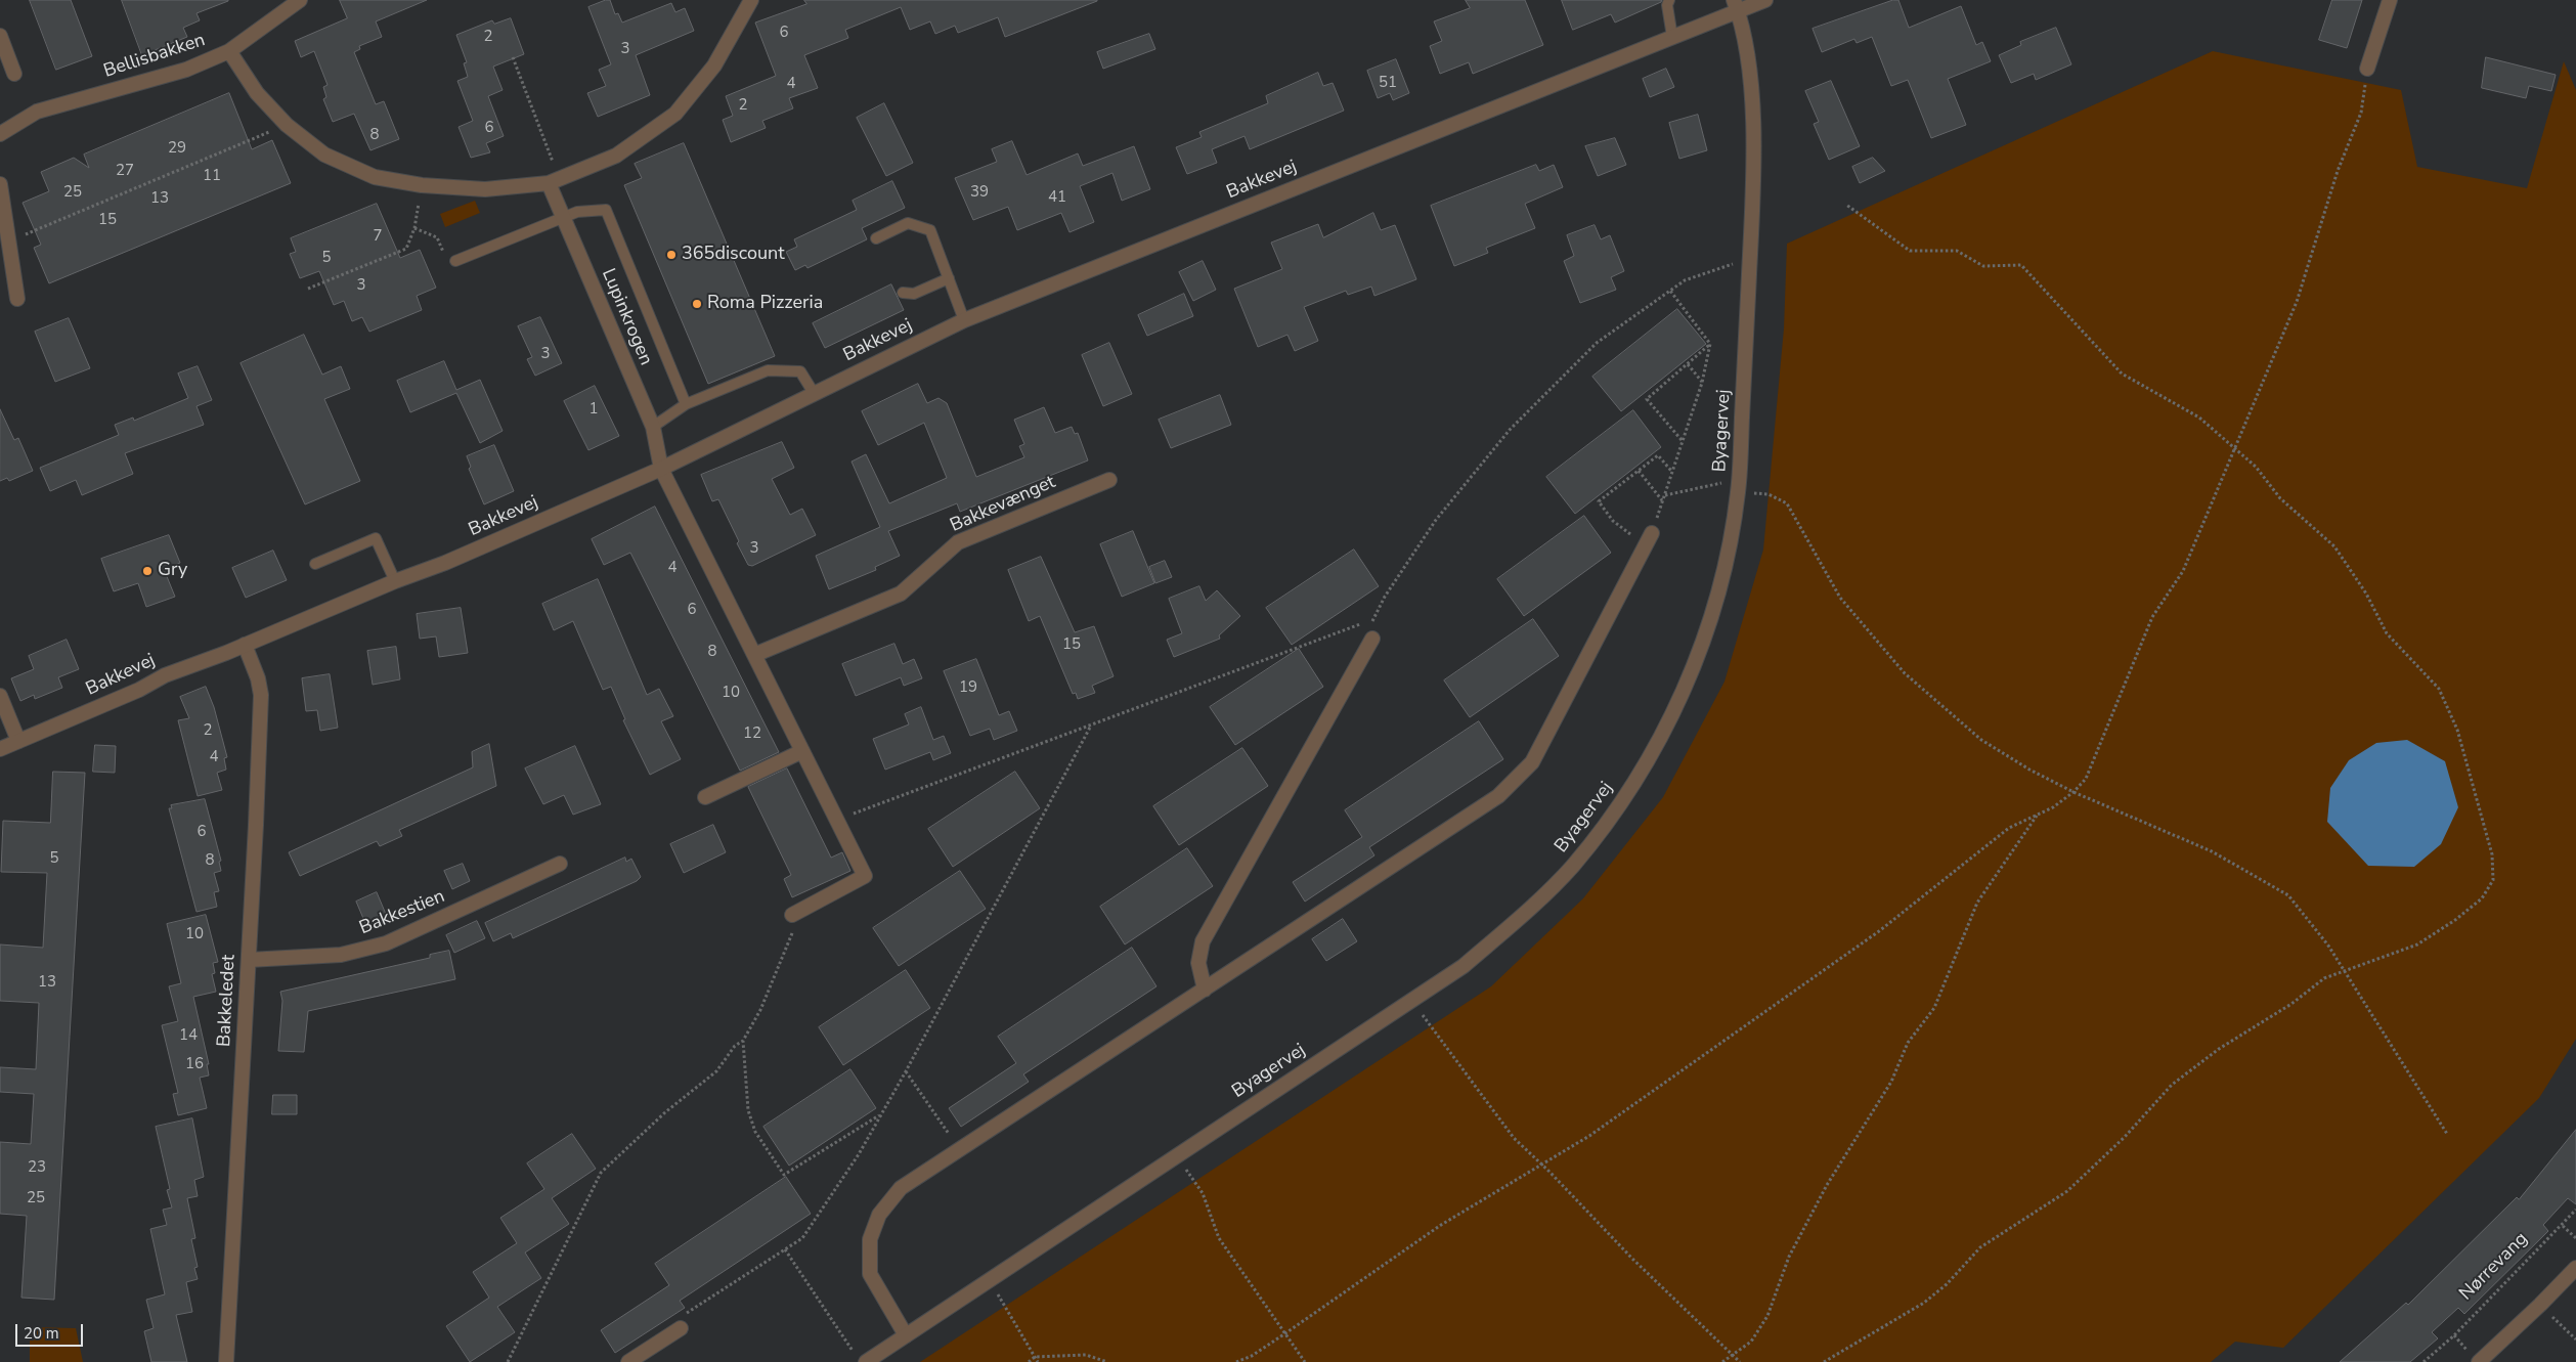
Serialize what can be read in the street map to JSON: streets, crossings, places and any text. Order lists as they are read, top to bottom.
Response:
{
  "streets": {
    "street": [
      "Bellisbakken",
      "Bakkevej",
      "Lupinkrogen",
      "Byagervej",
      "Bakkevænget",
      "Bakkestien",
      "Bakkeledet"
    ],
    "path": ["Nørrevang"]
  },
  "crossings": [
    ["Bakkevej", "Lupinkrogen"],
    ["Bakkevej", "Byagervej"],
    ["Bakkevej", "Bakkeledet"],
    ["Bakkestien", "Bakkeledet"]
  ],
  "places": ["365discount", "Roma Pizzeria", "Gry"],
  "house_numbers": [
    "6",
    "2",
    "3",
    "51",
    "4",
    "2",
    "6",
    "8",
    "29",
    "27",
    "11",
    "25",
    "39",
    "41",
    "13",
    "15",
    "7",
    "5",
    "3",
    "3",
    "1",
    "3",
    "4",
    "6",
    "15",
    "8",
    "19",
    "10",
    "2",
    "12",
    "4",
    "6",
    "5",
    "8",
    "10",
    "13",
    "14",
    "16",
    "23",
    "25"
  ],
  "scale_bar": "20 m"
}
